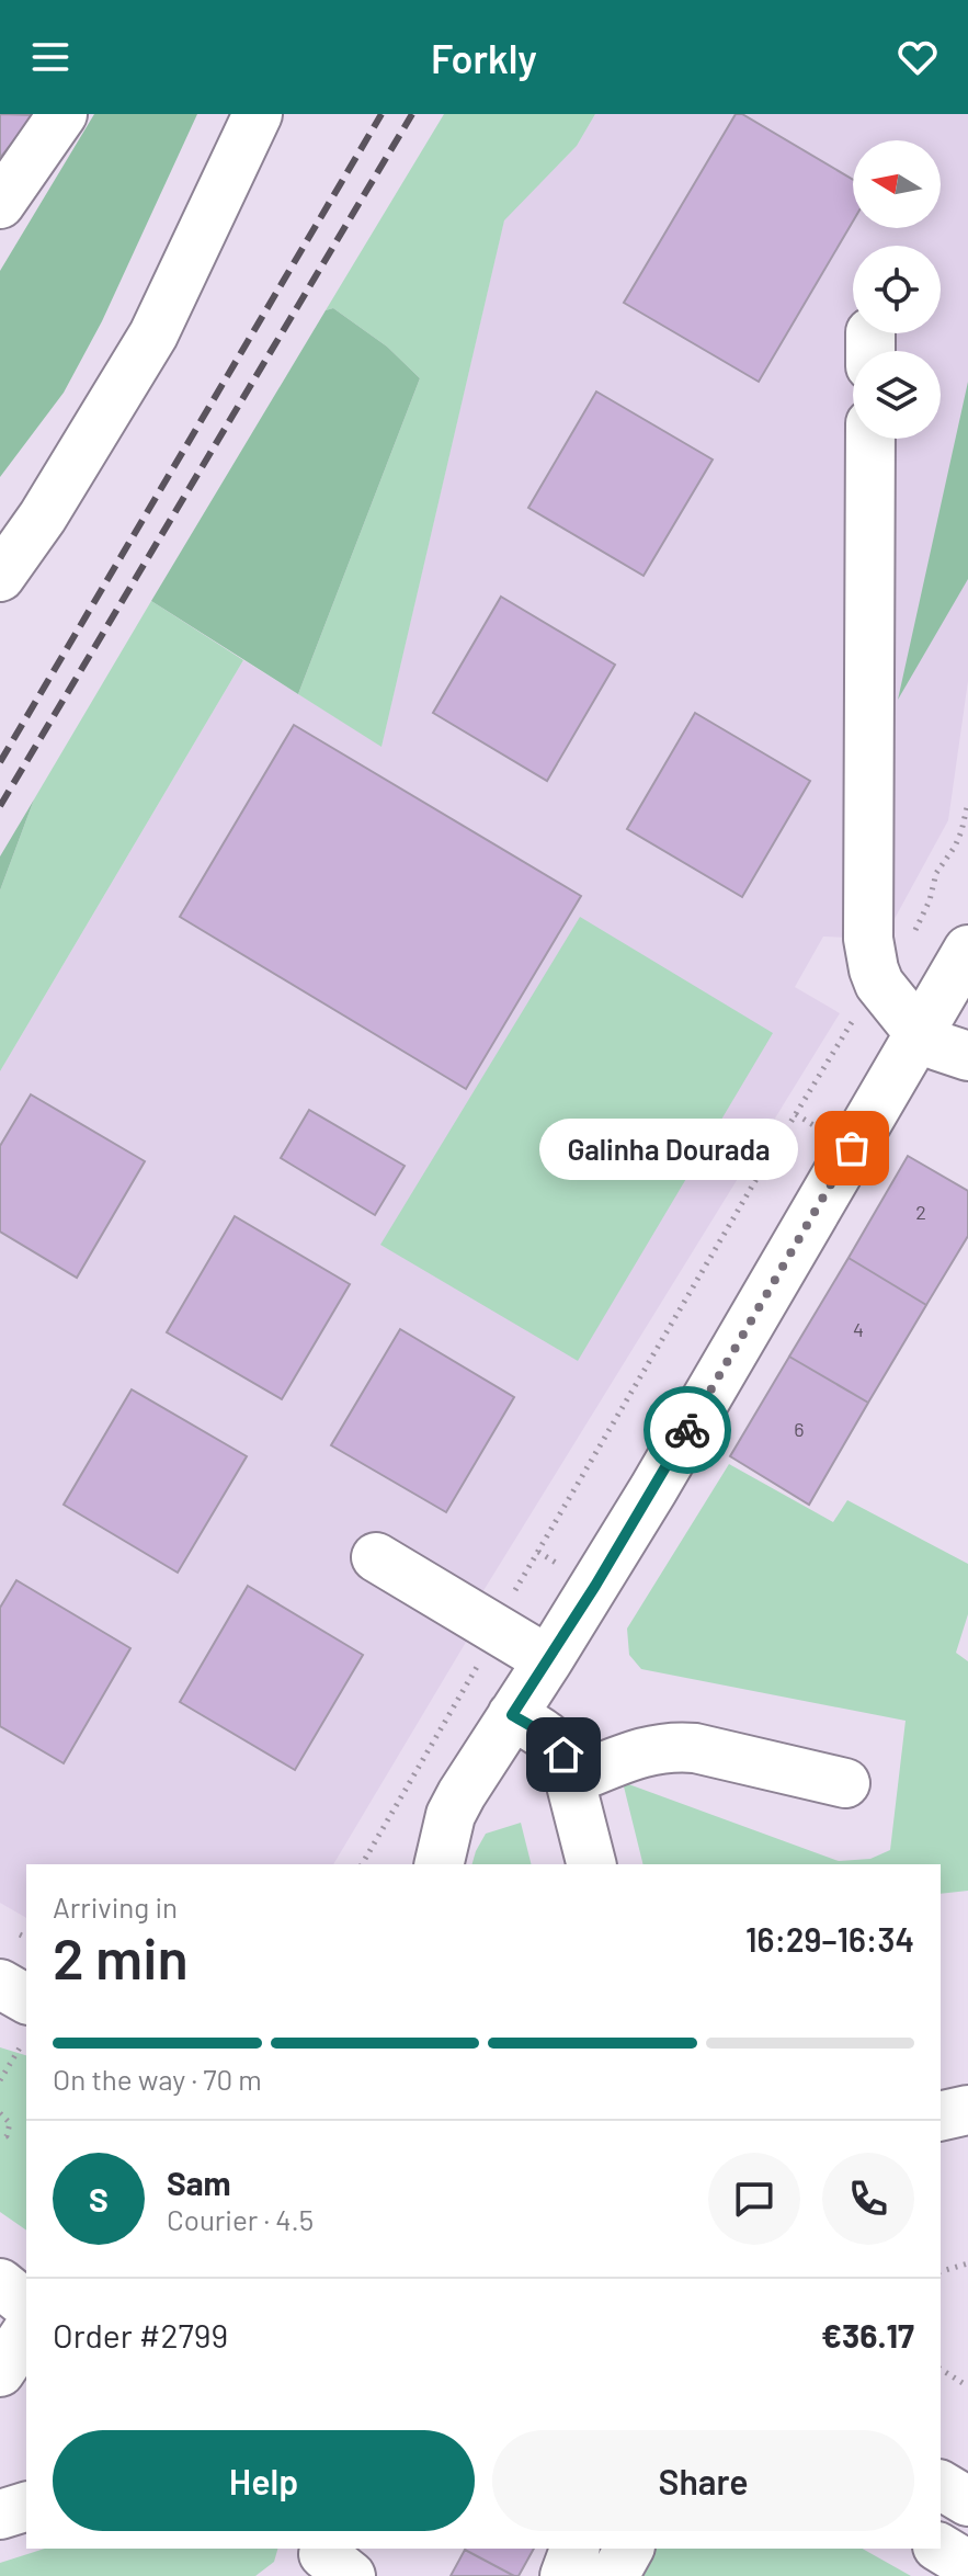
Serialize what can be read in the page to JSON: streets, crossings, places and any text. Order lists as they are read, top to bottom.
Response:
{
  "places": ["Galinha Dourada"],
  "house_numbers": ["2", "4", "6"],
  "north": "left",
  "page": {
    "header": "Forkly",
    "bubble": "Galinha Dourada",
    "heading": ["2 min", "Arriving in", "16:29–16:34"],
    "panel": [
      "Sam",
      "Courier · 4.5",
      "Order #2799",
      "€36.17"
    ],
    "bar": "On the way · 70 m",
    "round": "S",
    "buttons": ["Help", "Share"]
  }
}
